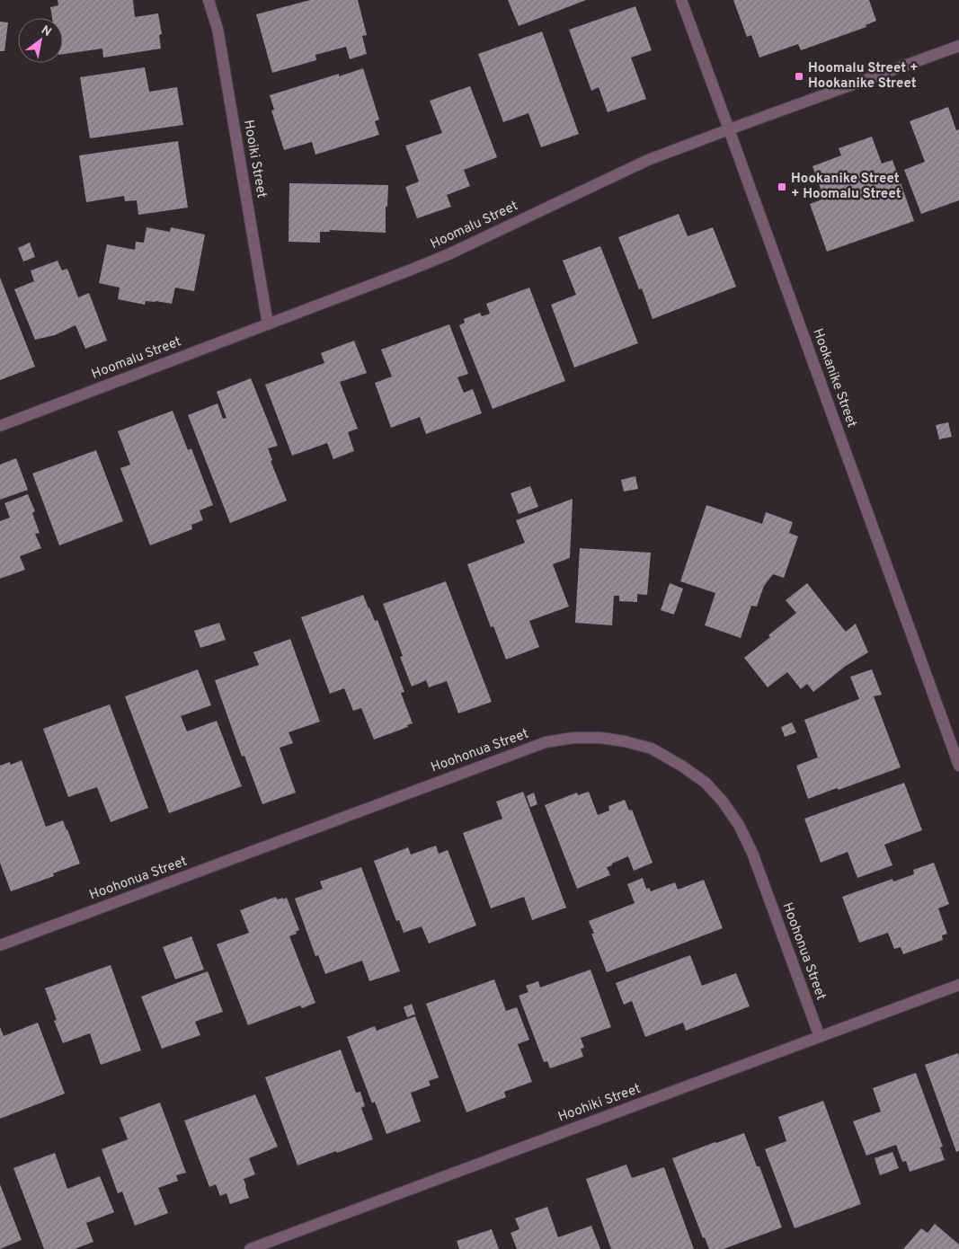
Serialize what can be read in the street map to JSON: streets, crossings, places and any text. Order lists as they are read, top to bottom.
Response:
{
  "streets": {
    "street": [
      "Hooiki Street",
      "Hoomalu Street",
      "Hookanike Street",
      "Hoohonua Street",
      "Hoohiki Street"
    ]
  },
  "crossings": [
    ["Hooiki Street", "Hoomalu Street"],
    ["Hoomalu Street", "Hookanike Street"],
    ["Hoohonua Street", "Hoohiki Street"]
  ],
  "places": {
    "transit": ["Hoomalu Street + Hookanike Street", "Hookanike Street + Hoomalu Street"]
  },
  "north": "top right"
}
